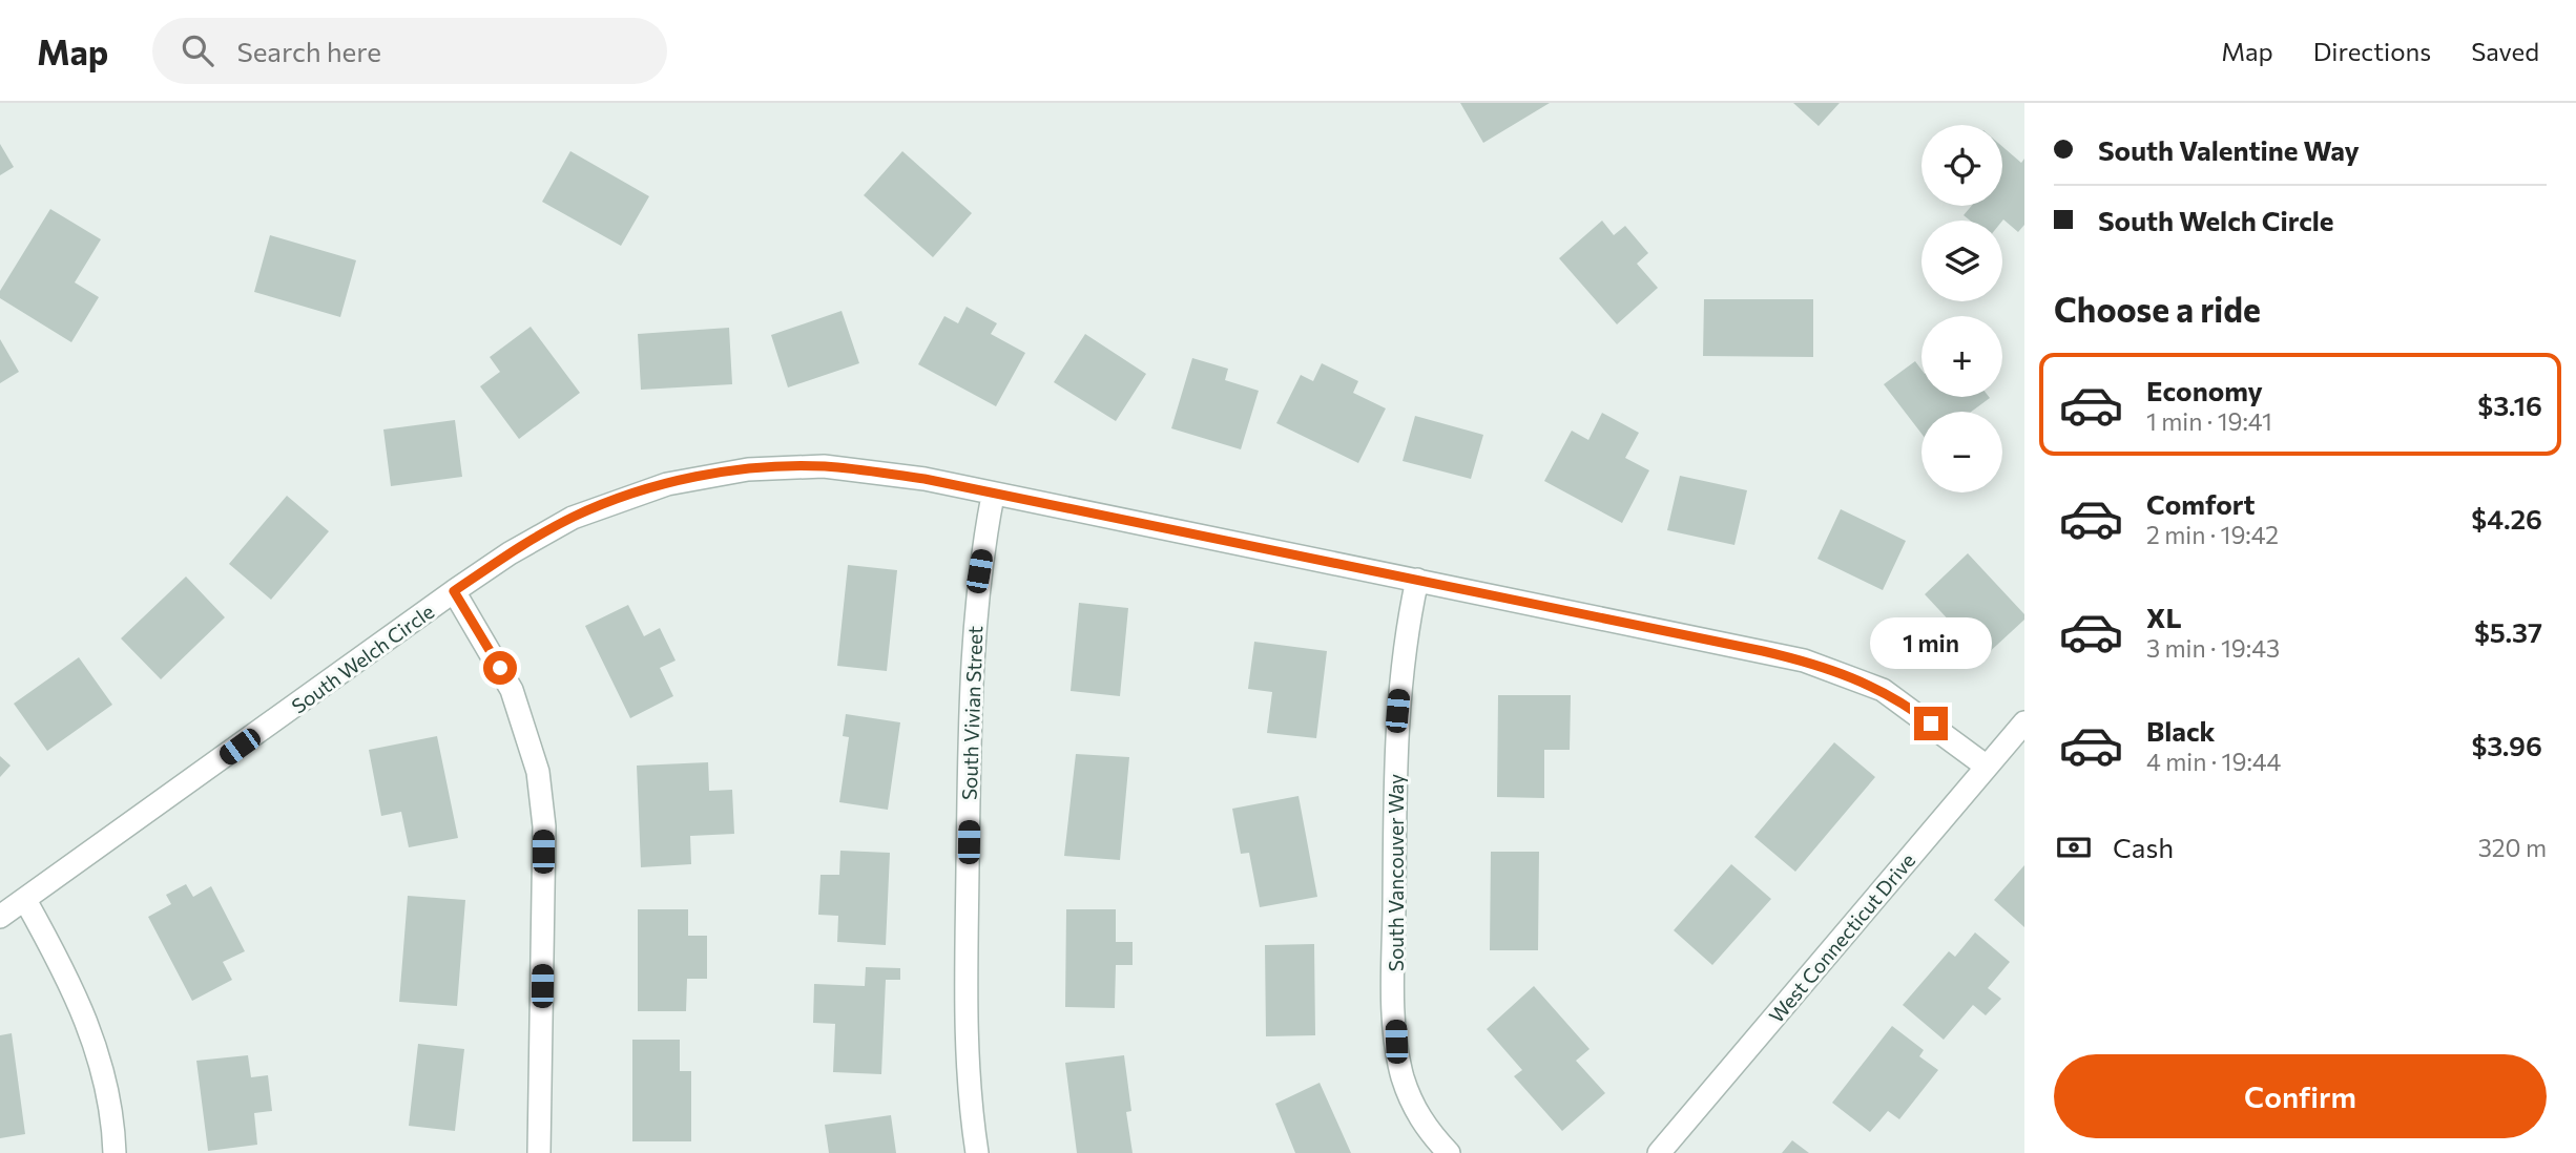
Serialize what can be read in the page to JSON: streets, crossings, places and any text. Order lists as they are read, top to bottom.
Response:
{
  "streets": {
    "street": [
      "South Welch Circle",
      "South Vivian Street",
      "South Vancouver Way",
      "West Connecticut Drive"
    ]
  },
  "crossings": [
    ["South Welch Circle", "South Vivian Street"],
    ["South Welch Circle", "South Vancouver Way"],
    ["South Welch Circle", "West Connecticut Drive"]
  ],
  "page": {
    "header": "Map",
    "search": "Search here",
    "nav": ["Map", "Directions", "Saved"],
    "banner": ["South Valentine Way", "South Welch Circle"],
    "map_buttons": ["+", "−"],
    "heading": "Choose a ride",
    "list": [
      {
        "name": "Economy",
        "note": "1 min · 19:41",
        "value": "$3.16"
      },
      {
        "name": "Comfort",
        "note": "2 min · 19:42",
        "value": "$4.26"
      },
      {
        "name": "XL",
        "note": "3 min · 19:43",
        "value": "$5.37"
      },
      {
        "name": "Black",
        "note": "4 min · 19:44",
        "value": "$3.96"
      }
    ],
    "bubble": "1 min",
    "pay": ["Cash", "320 m"],
    "buttons": "Confirm"
  }
}
